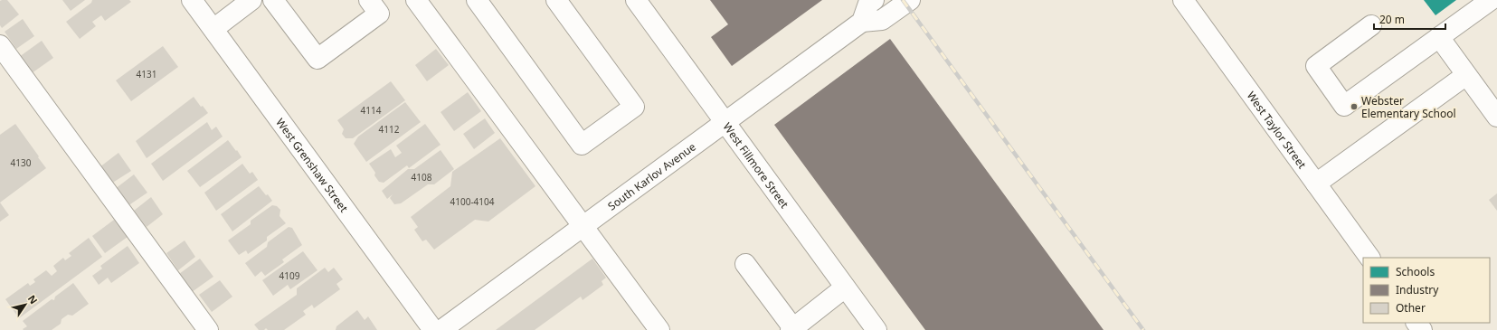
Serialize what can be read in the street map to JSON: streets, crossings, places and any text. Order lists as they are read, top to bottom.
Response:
{
  "streets": {
    "street": [
      "West Taylor Street",
      "West Grenshaw Street",
      "West Fillmore Street",
      "South Karlov Avenue"
    ]
  },
  "crossings": [
    ["West Fillmore Street", "South Karlov Avenue"]
  ],
  "places": ["Webster Elementary School"],
  "house_numbers": [
    "4131",
    "4114",
    "4112",
    "4130",
    "4108",
    "4100-4104",
    "4109"
  ],
  "legend": ["Schools", "Industry", "Other"],
  "scale_bar": "20 m",
  "north": "top right"
}
